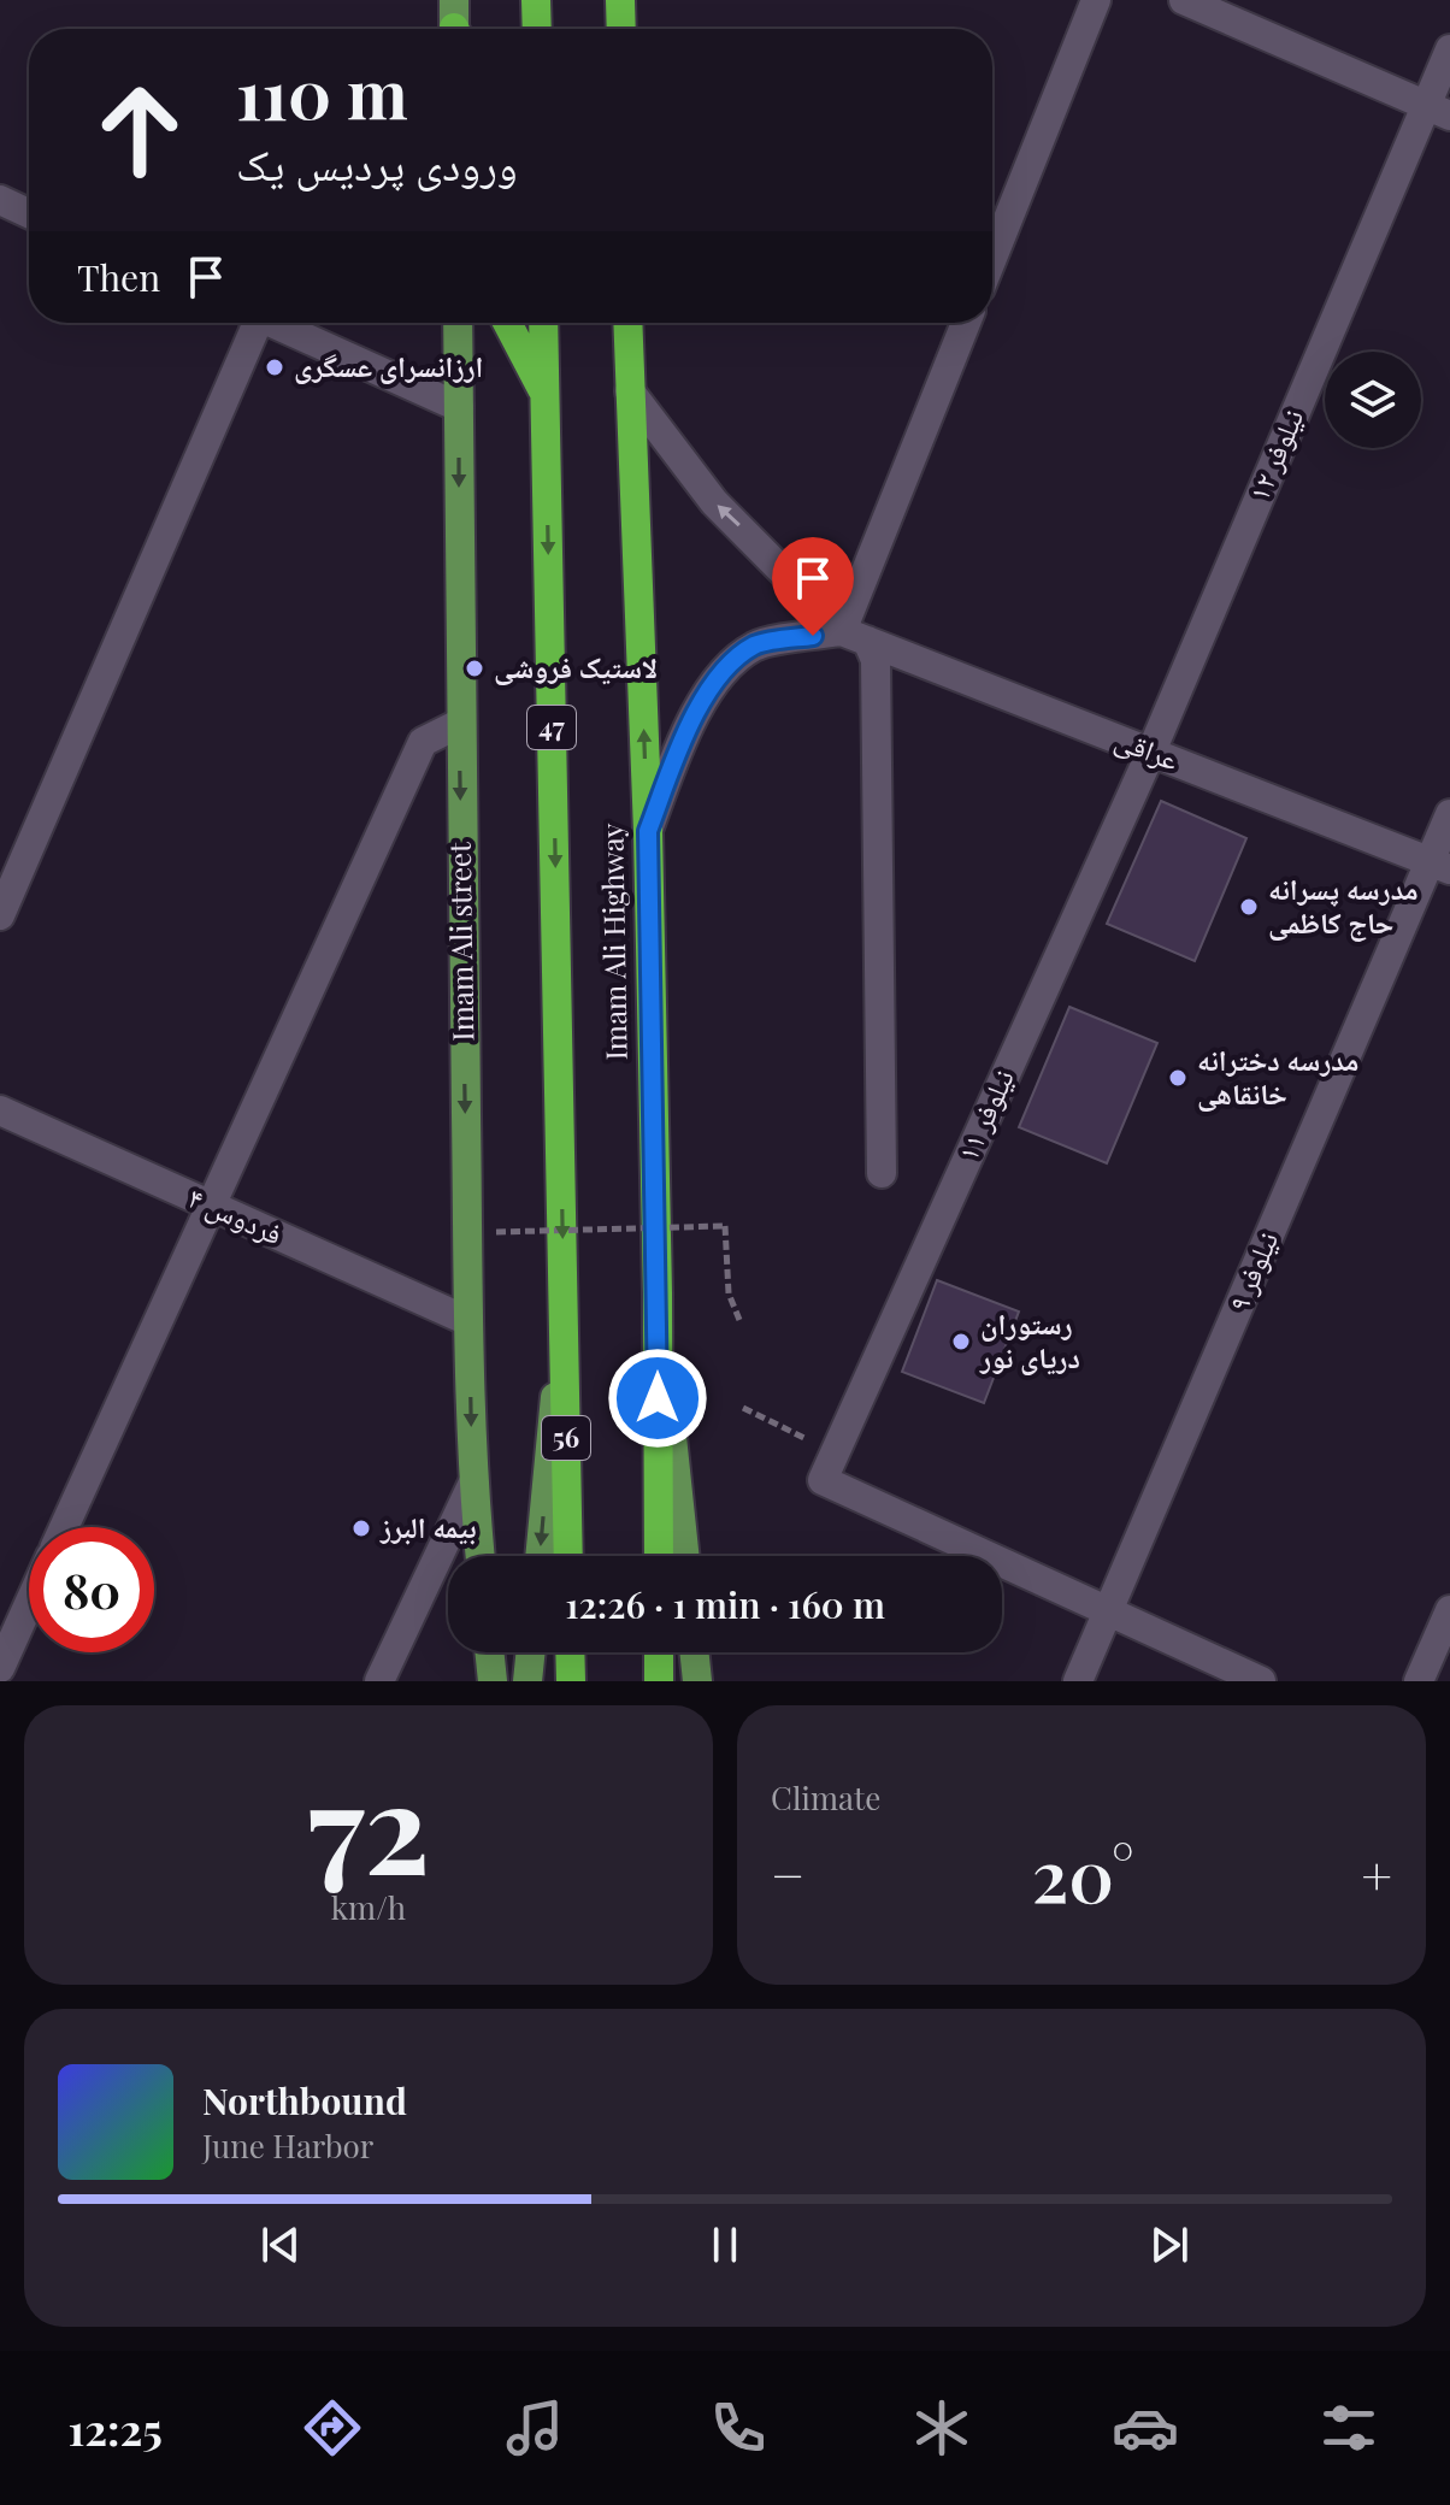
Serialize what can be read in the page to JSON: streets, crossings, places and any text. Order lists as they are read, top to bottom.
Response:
{
  "streets": {
    "highway": ["47", "Imam Ali Highway", "56"],
    "main road": ["Imam Ali street"],
    "street": [
      "نیلوفر ۱۲",
      "عراقی",
      "نیلوفر ۱۱",
      "فردوس ۴",
      "نیلوفر ۹"
    ]
  },
  "crossings": [
    ["نیلوفر ۱۲", "عراقی"],
    ["نیلوفر ۱۲", "نیلوفر ۱۱"],
    ["47", "Imam Ali Highway"],
    ["عراقی", "نیلوفر ۱۱"],
    ["عراقی", "نیلوفر ۹"],
    ["Imam Ali street", "فردوس ۴"]
  ],
  "places": [
    "ارزانسرای عسگری",
    "لاستیک فروشی",
    "مدرسه پسرانه حاج کاظمی",
    "مدرسه دخترانه خانقاهی",
    "رستوران دریای نور",
    "بیمه البرز"
  ],
  "page": {
    "turn": ["110 m", "ورودی پردیس یک"],
    "then": "Then",
    "limit": "80",
    "trip": "12:26 · 1 min · 160 m",
    "tile": [
      ["72", "km/h"],
      "Climate"
    ],
    "heat": ["−", "20°", "+"],
    "song": ["Northbound", "June Harbor"],
    "tabs": "12:25"
  }
}
